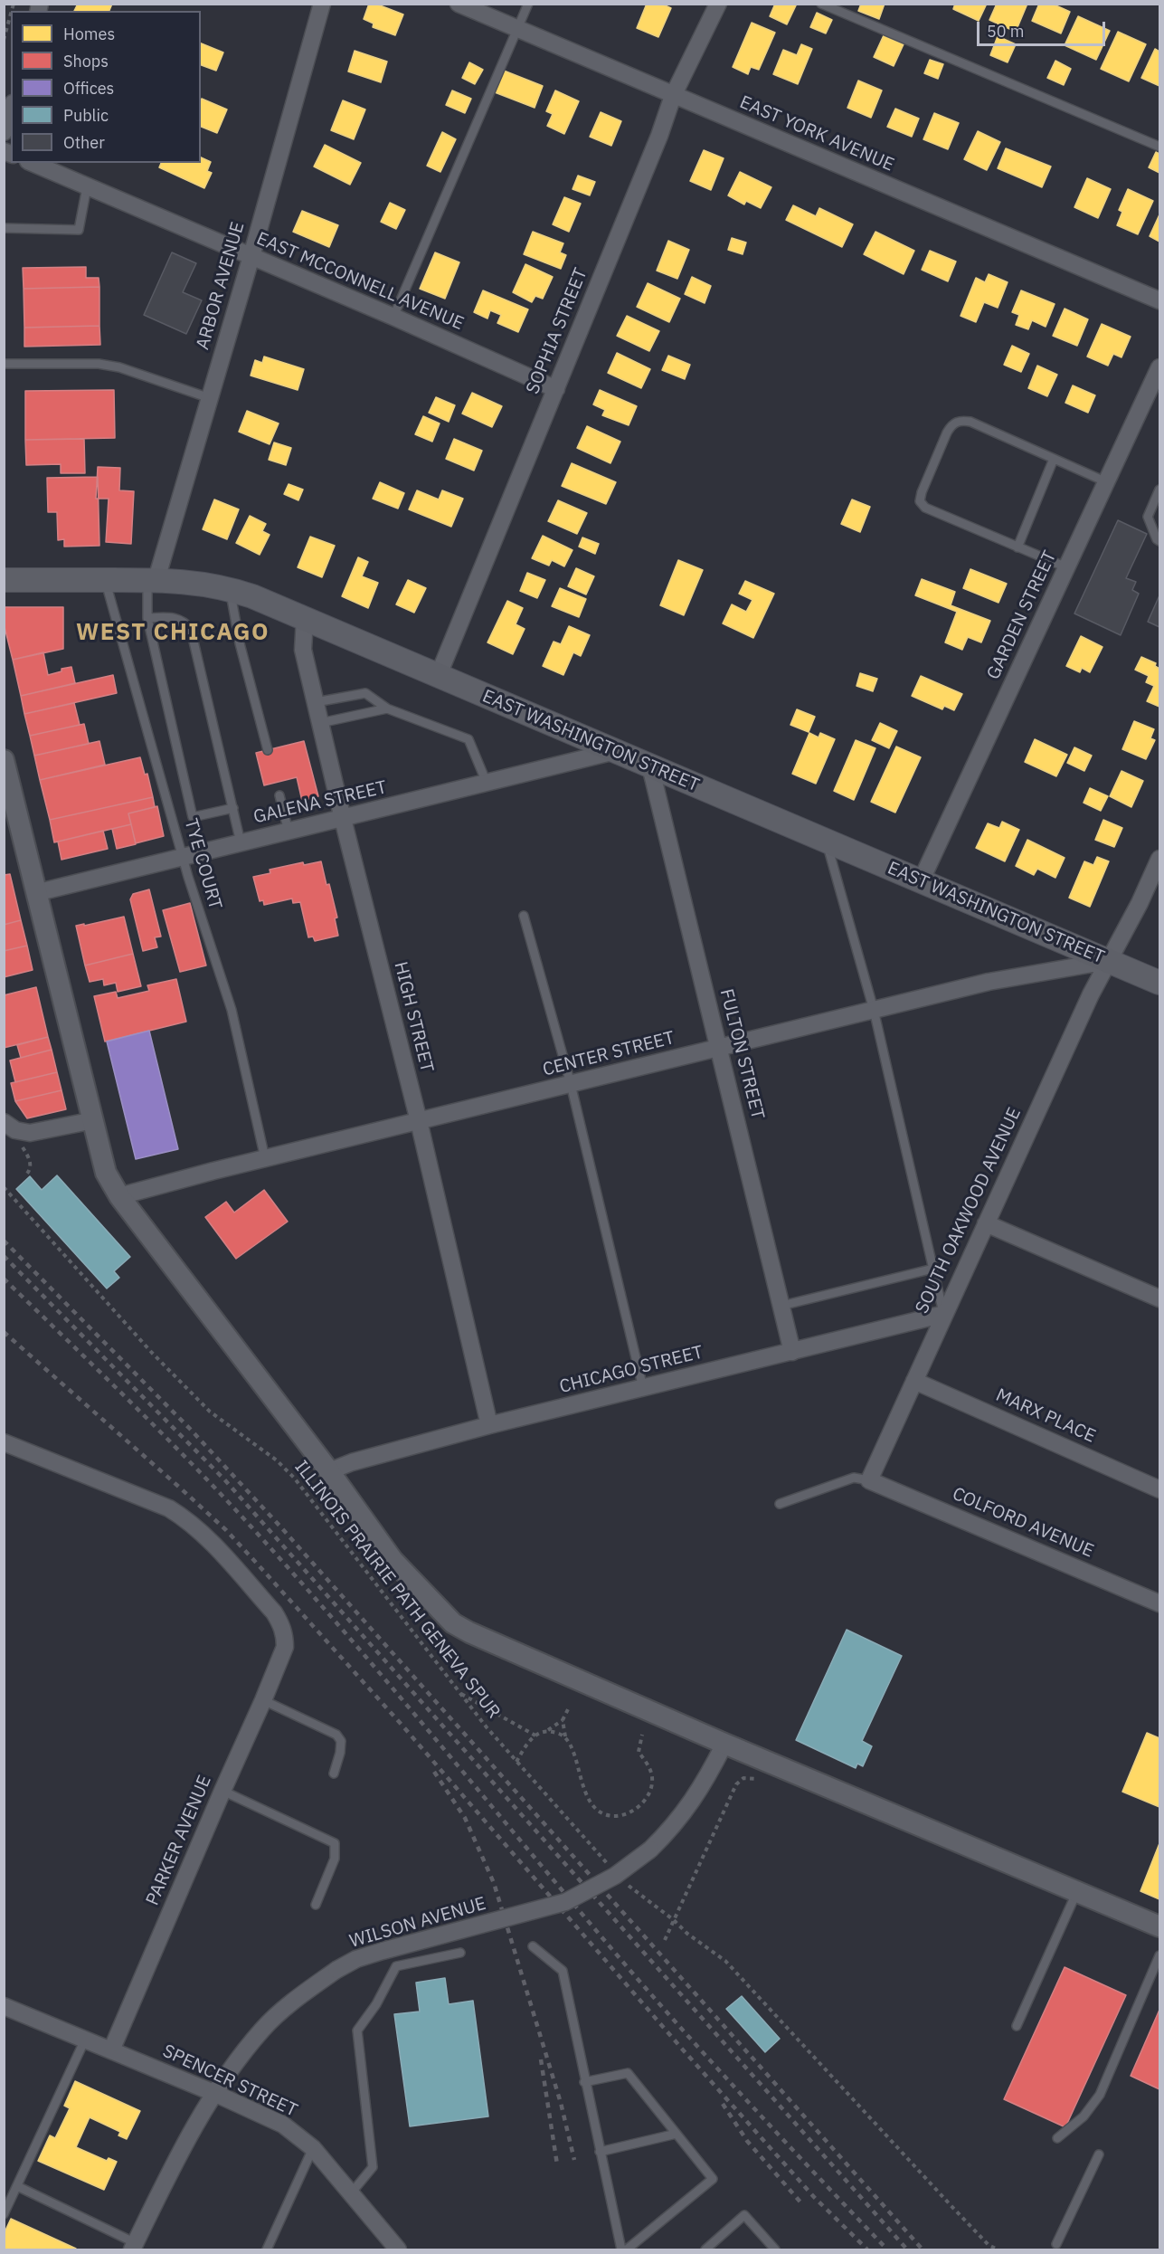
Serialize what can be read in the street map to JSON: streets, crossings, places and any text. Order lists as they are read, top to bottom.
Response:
{
  "streets": {
    "main road": ["EAST WASHINGTON STREET"],
    "street": [
      "EAST YORK AVENUE",
      "EAST MCCONNELL AVENUE",
      "ARBOR AVENUE",
      "SOPHIA STREET",
      "GARDEN STREET",
      "GALENA STREET",
      "HIGH STREET",
      "CENTER STREET",
      "FULTON STREET",
      "SOUTH OAKWOOD AVENUE",
      "CHICAGO STREET",
      "MARX PLACE",
      "COLFORD AVENUE",
      "PARKER AVENUE",
      "WILSON AVENUE",
      "SPENCER STREET"
    ],
    "lane": ["TYE COURT"],
    "path": ["ILLINOIS PRAIRIE PATH GENEVA SPUR"]
  },
  "crossings": [
    ["EAST YORK AVENUE", "SOPHIA STREET"],
    ["EAST MCCONNELL AVENUE", "ARBOR AVENUE"],
    ["EAST MCCONNELL AVENUE", "SOPHIA STREET"],
    ["ARBOR AVENUE", "EAST WASHINGTON STREET"],
    ["SOPHIA STREET", "EAST WASHINGTON STREET"],
    ["GARDEN STREET", "EAST WASHINGTON STREET"],
    ["EAST WASHINGTON STREET", "GALENA STREET"],
    ["EAST WASHINGTON STREET", "TYE COURT"],
    ["EAST WASHINGTON STREET", "HIGH STREET"],
    ["EAST WASHINGTON STREET", "CENTER STREET"],
    ["EAST WASHINGTON STREET", "FULTON STREET"],
    ["EAST WASHINGTON STREET", "SOUTH OAKWOOD AVENUE"],
    ["GALENA STREET", "TYE COURT"],
    ["GALENA STREET", "HIGH STREET"],
    ["TYE COURT", "CENTER STREET"],
    ["HIGH STREET", "CENTER STREET"],
    ["HIGH STREET", "CHICAGO STREET"],
    ["CENTER STREET", "FULTON STREET"],
    ["CENTER STREET", "SOUTH OAKWOOD AVENUE"],
    ["FULTON STREET", "CHICAGO STREET"],
    ["SOUTH OAKWOOD AVENUE", "CHICAGO STREET"],
    ["SOUTH OAKWOOD AVENUE", "MARX PLACE"],
    ["SOUTH OAKWOOD AVENUE", "COLFORD AVENUE"],
    ["PARKER AVENUE", "SPENCER STREET"],
    ["WILSON AVENUE", "SPENCER STREET"]
  ],
  "districts": ["WEST CHICAGO"],
  "legend": [
    "Homes",
    "Shops",
    "Offices",
    "Public",
    "Other"
  ],
  "scale_bar": "50 m"
}
